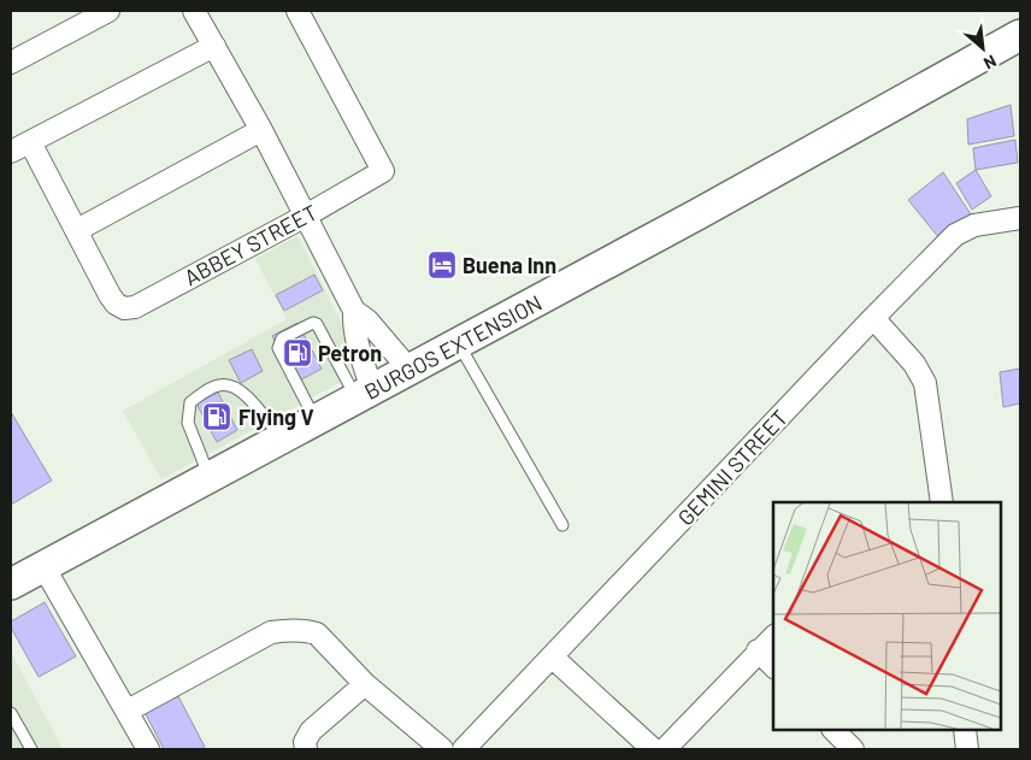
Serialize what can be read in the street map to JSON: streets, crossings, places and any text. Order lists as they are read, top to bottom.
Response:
{
  "streets": {
    "main road": ["BURGOS EXTENSION"],
    "street": ["ABBEY STREET", "GEMINI STREET"]
  },
  "places": {
    "hotel": ["Buena Inn"],
    "fuel station": ["Petron", "Flying V"]
  },
  "north": "bottom right"
}
